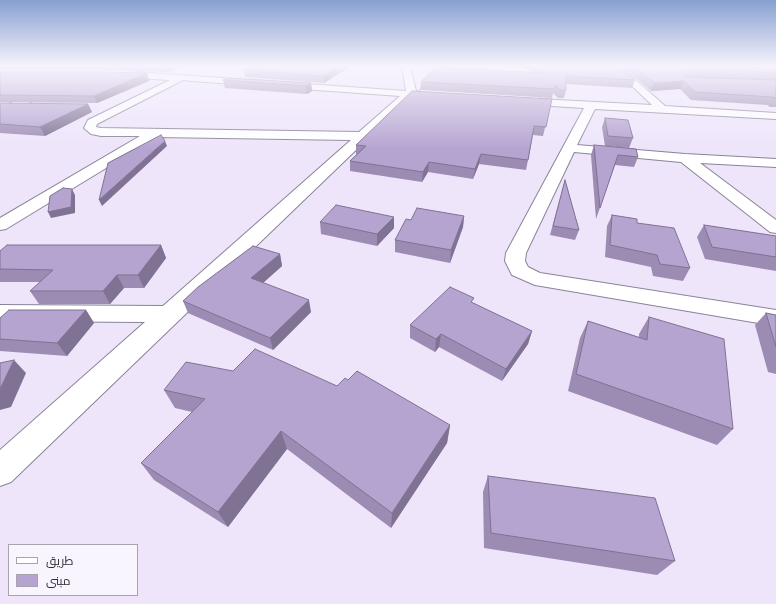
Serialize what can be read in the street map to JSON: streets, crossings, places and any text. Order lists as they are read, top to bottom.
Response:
{
  "legend": ["طريق", "مبنى"]
}
